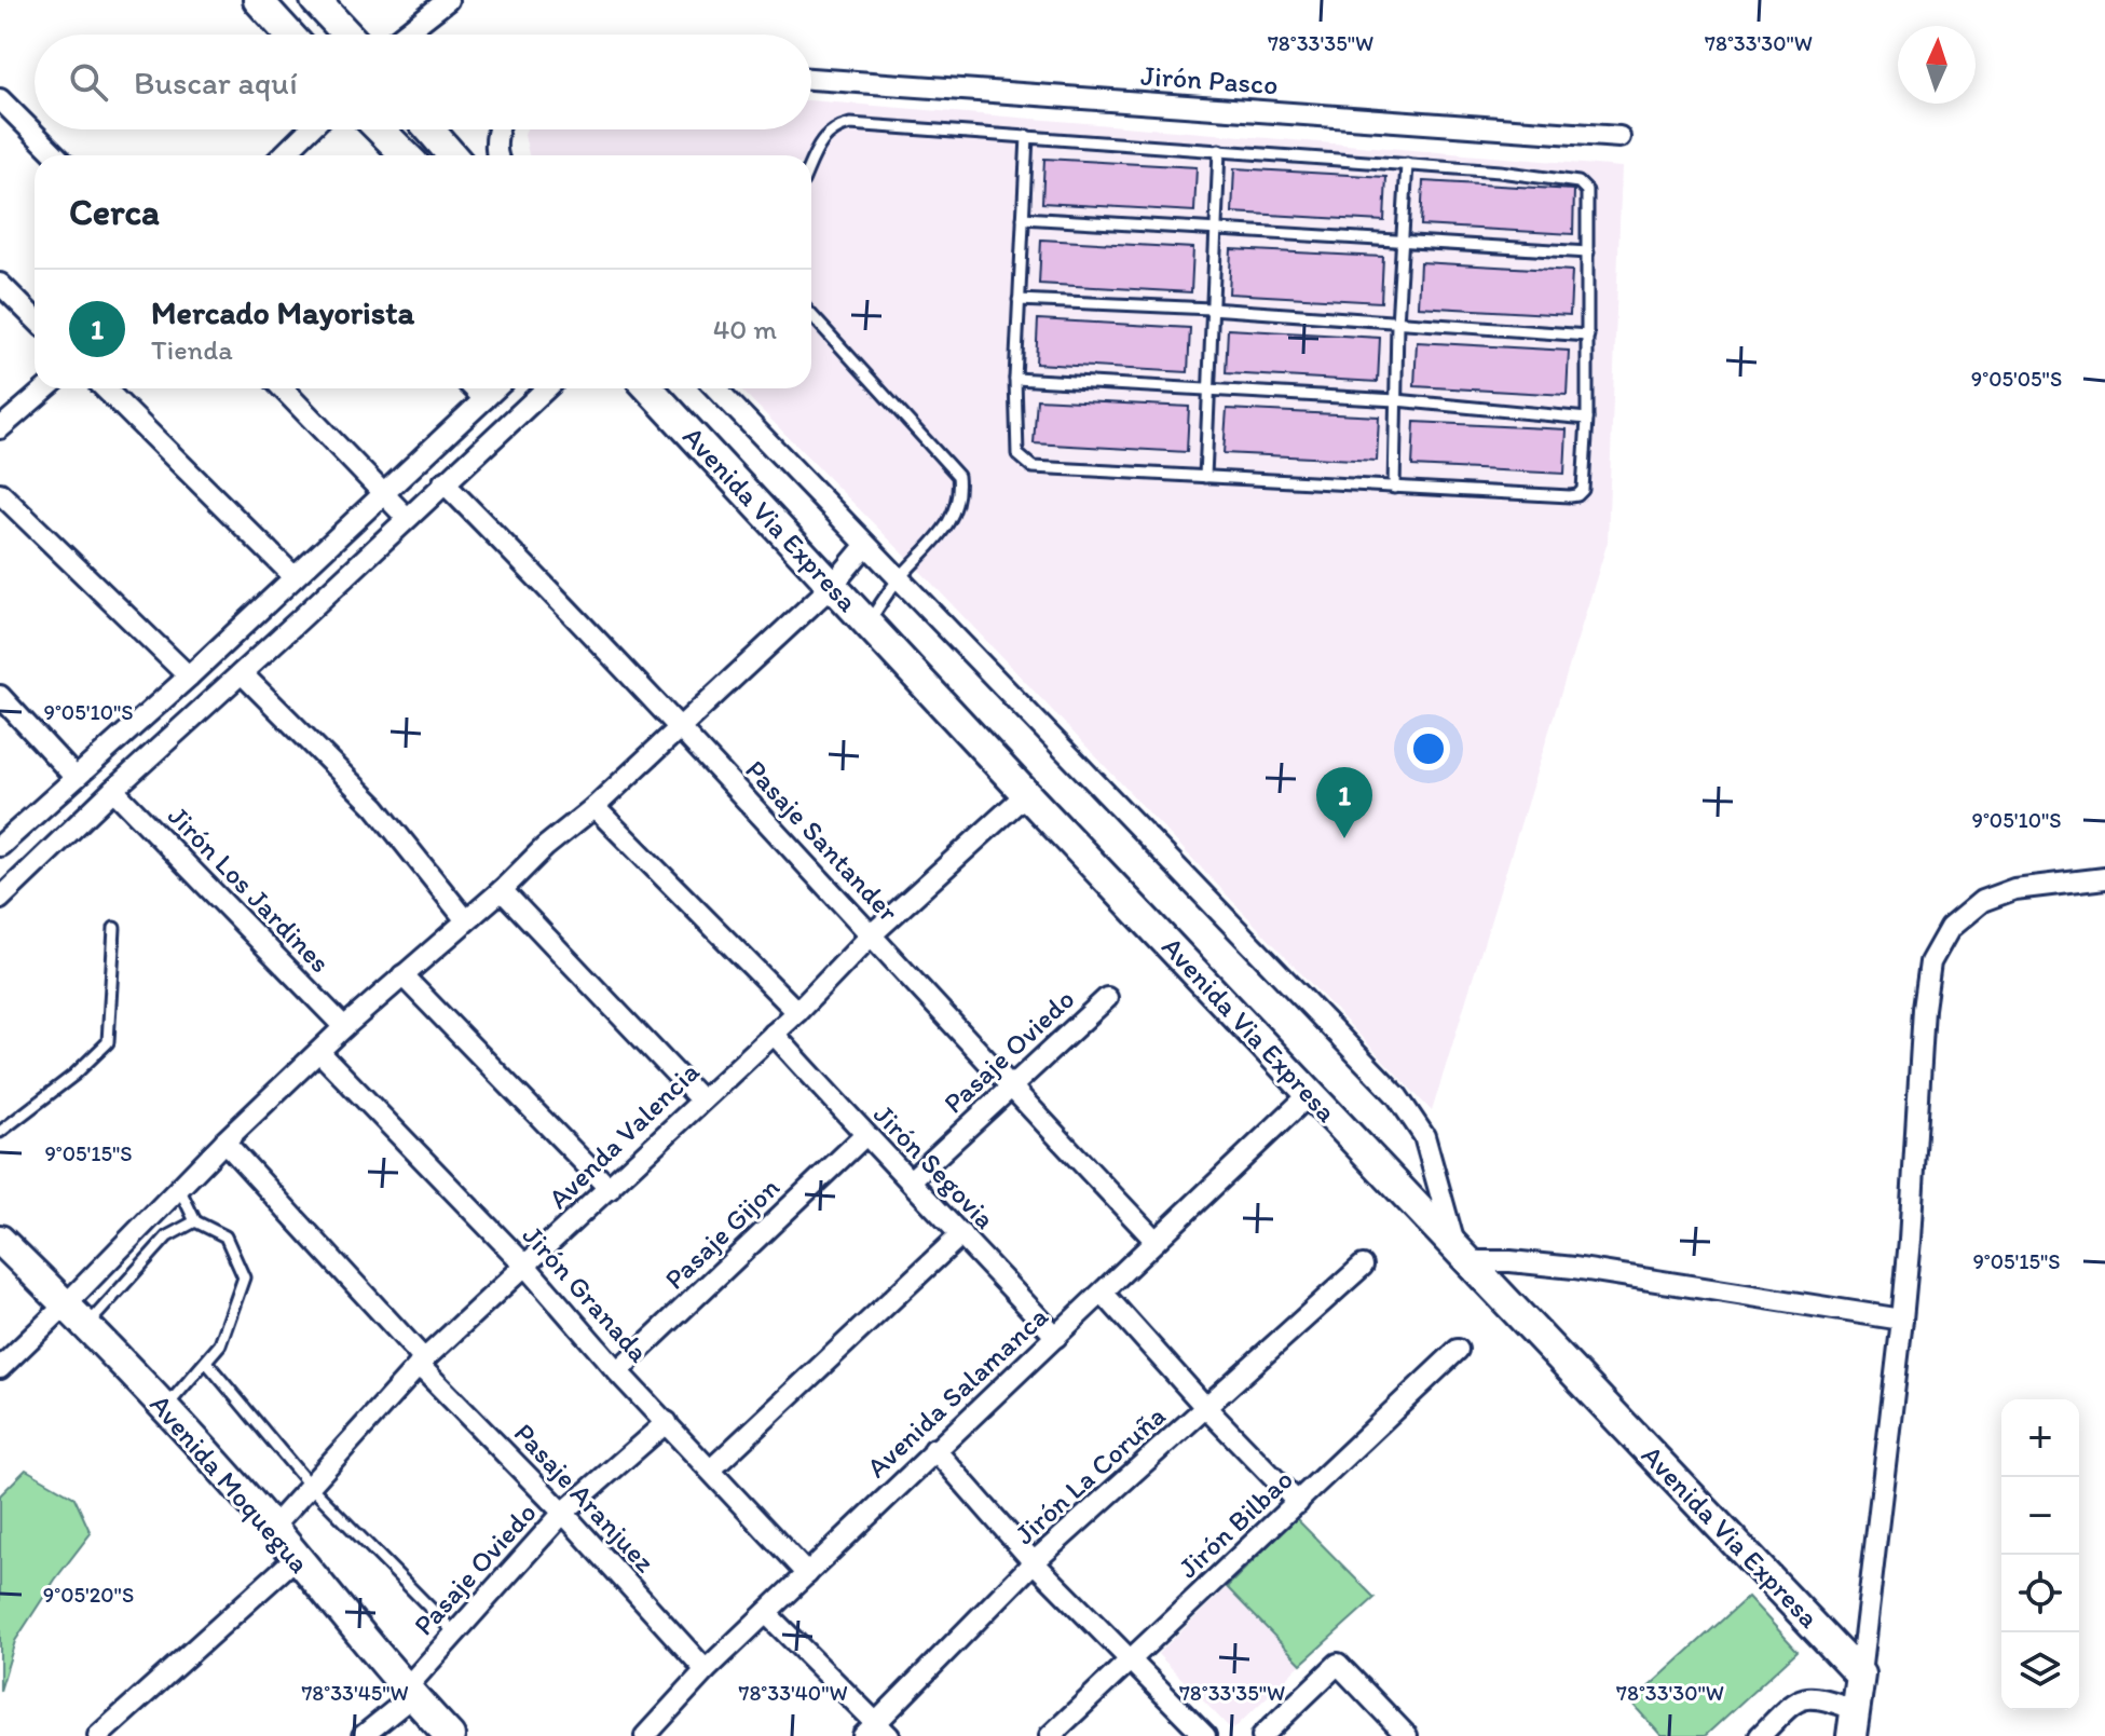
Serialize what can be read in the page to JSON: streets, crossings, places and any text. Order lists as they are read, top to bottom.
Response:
{
  "streets": {
    "main road": ["Avenida Via Expresa", "Avenida Moquegua"],
    "street": [
      "Jirón Pasco",
      "Pasaje Santander",
      "Jirón Los Jardines",
      "Pasaje Oviedo",
      "Avenda Valencia",
      "Jirón Segovia",
      "Pasaje Gijon",
      "Jirón Granada",
      "Avenida Salamanca",
      "Jirón La Coruña",
      "Pasaje Aranjuez",
      "Jirón Bilbao"
    ]
  },
  "crossings": [
    ["Avenida Via Expresa", "Avenda Valencia"],
    ["Avenida Via Expresa", "Avenida Salamanca"],
    ["Pasaje Santander", "Pasaje Oviedo"],
    ["Pasaje Santander", "Avenda Valencia"],
    ["Pasaje Santander", "Avenida Salamanca"],
    ["Pasaje Oviedo", "Jirón Segovia"],
    ["Pasaje Oviedo", "Jirón Granada"],
    ["Pasaje Oviedo", "Avenida Moquegua"],
    ["Pasaje Oviedo", "Pasaje Aranjuez"],
    ["Avenda Valencia", "Jirón Segovia"],
    ["Avenda Valencia", "Jirón Granada"],
    ["Avenda Valencia", "Avenida Moquegua"],
    ["Avenda Valencia", "Pasaje Aranjuez"],
    ["Jirón Segovia", "Pasaje Gijon"],
    ["Jirón Segovia", "Avenida Salamanca"],
    ["Pasaje Gijon", "Jirón Granada"],
    ["Jirón Granada", "Avenida Salamanca"],
    ["Avenida Salamanca", "Pasaje Aranjuez"]
  ],
  "north": "top",
  "page": {
    "search": "Buscar aquí",
    "heading": "Cerca",
    "list": [
      {
        "mark": "1",
        "name": "Mercado Mayorista",
        "note": "Tienda",
        "value": "40 m"
      }
    ],
    "pins": "1",
    "map_buttons": ["+", "−"]
  },
  "coordinates": [
    "78°33'35\"W",
    "78°33'30\"W",
    "9°05'05\"S",
    "9°05'10\"S",
    "9°05'15\"S",
    "9°05'20\"S",
    "78°33'45\"W",
    "78°33'40\"W"
  ]
}
